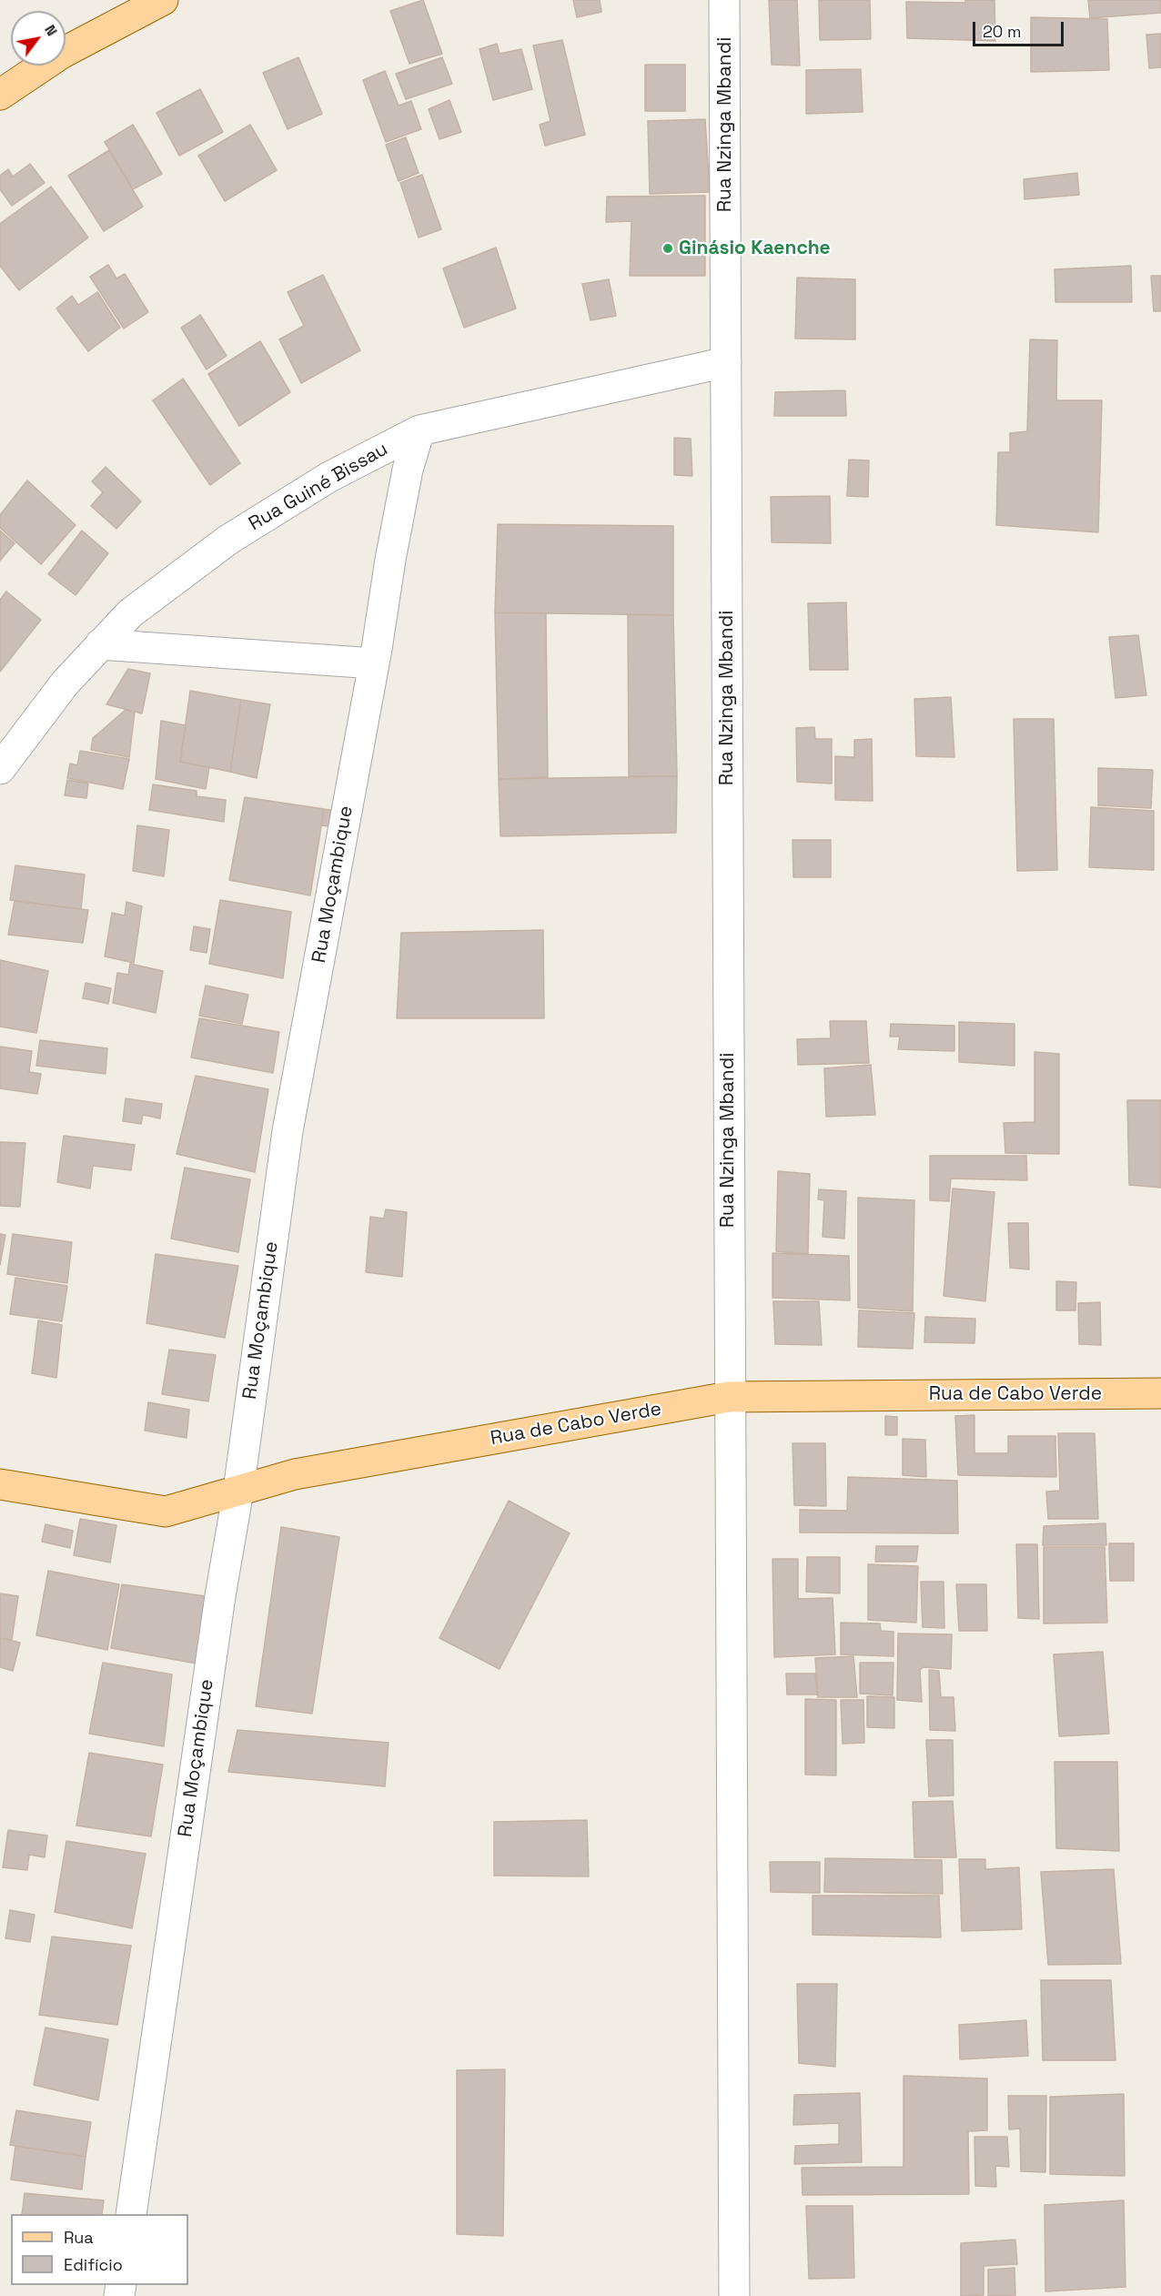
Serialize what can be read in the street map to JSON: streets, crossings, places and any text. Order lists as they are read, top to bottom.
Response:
{
  "streets": {
    "main road": ["Rua de Cabo Verde"],
    "street": ["Rua Nzinga Mbandi", "Rua Guiné Bissau", "Rua Moçambique"]
  },
  "crossings": [
    ["Rua Nzinga Mbandi", "Rua Guiné Bissau"],
    ["Rua Nzinga Mbandi", "Rua de Cabo Verde"],
    ["Rua Guiné Bissau", "Rua Moçambique"],
    ["Rua Moçambique", "Rua de Cabo Verde"]
  ],
  "places": ["Ginásio Kaenche"],
  "legend": ["Rua", "Edifício"],
  "scale_bar": "20 m",
  "north": "top right"
}
